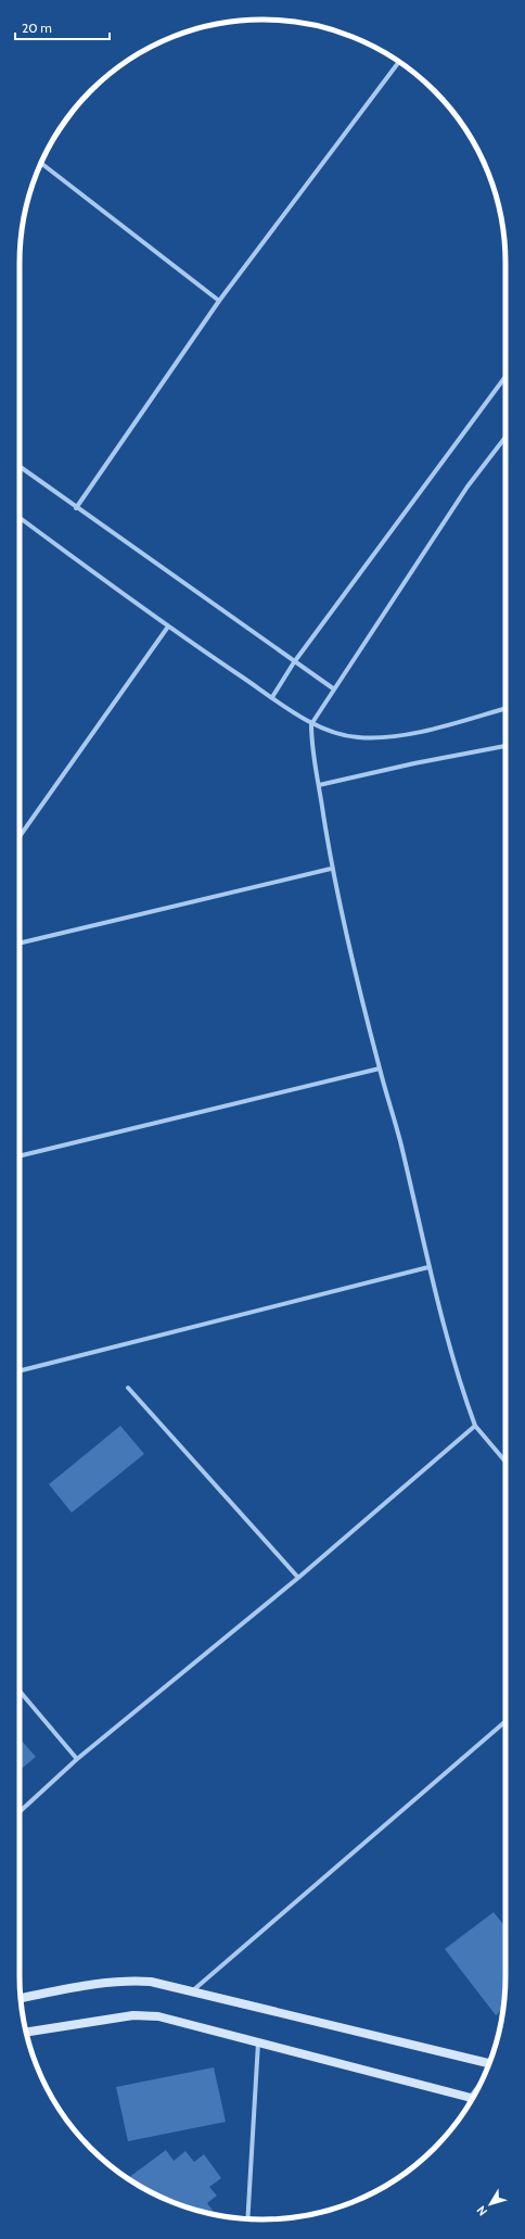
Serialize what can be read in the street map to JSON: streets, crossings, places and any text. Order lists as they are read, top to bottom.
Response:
{
  "scale_bar": "20 m",
  "north": "bottom left"
}
